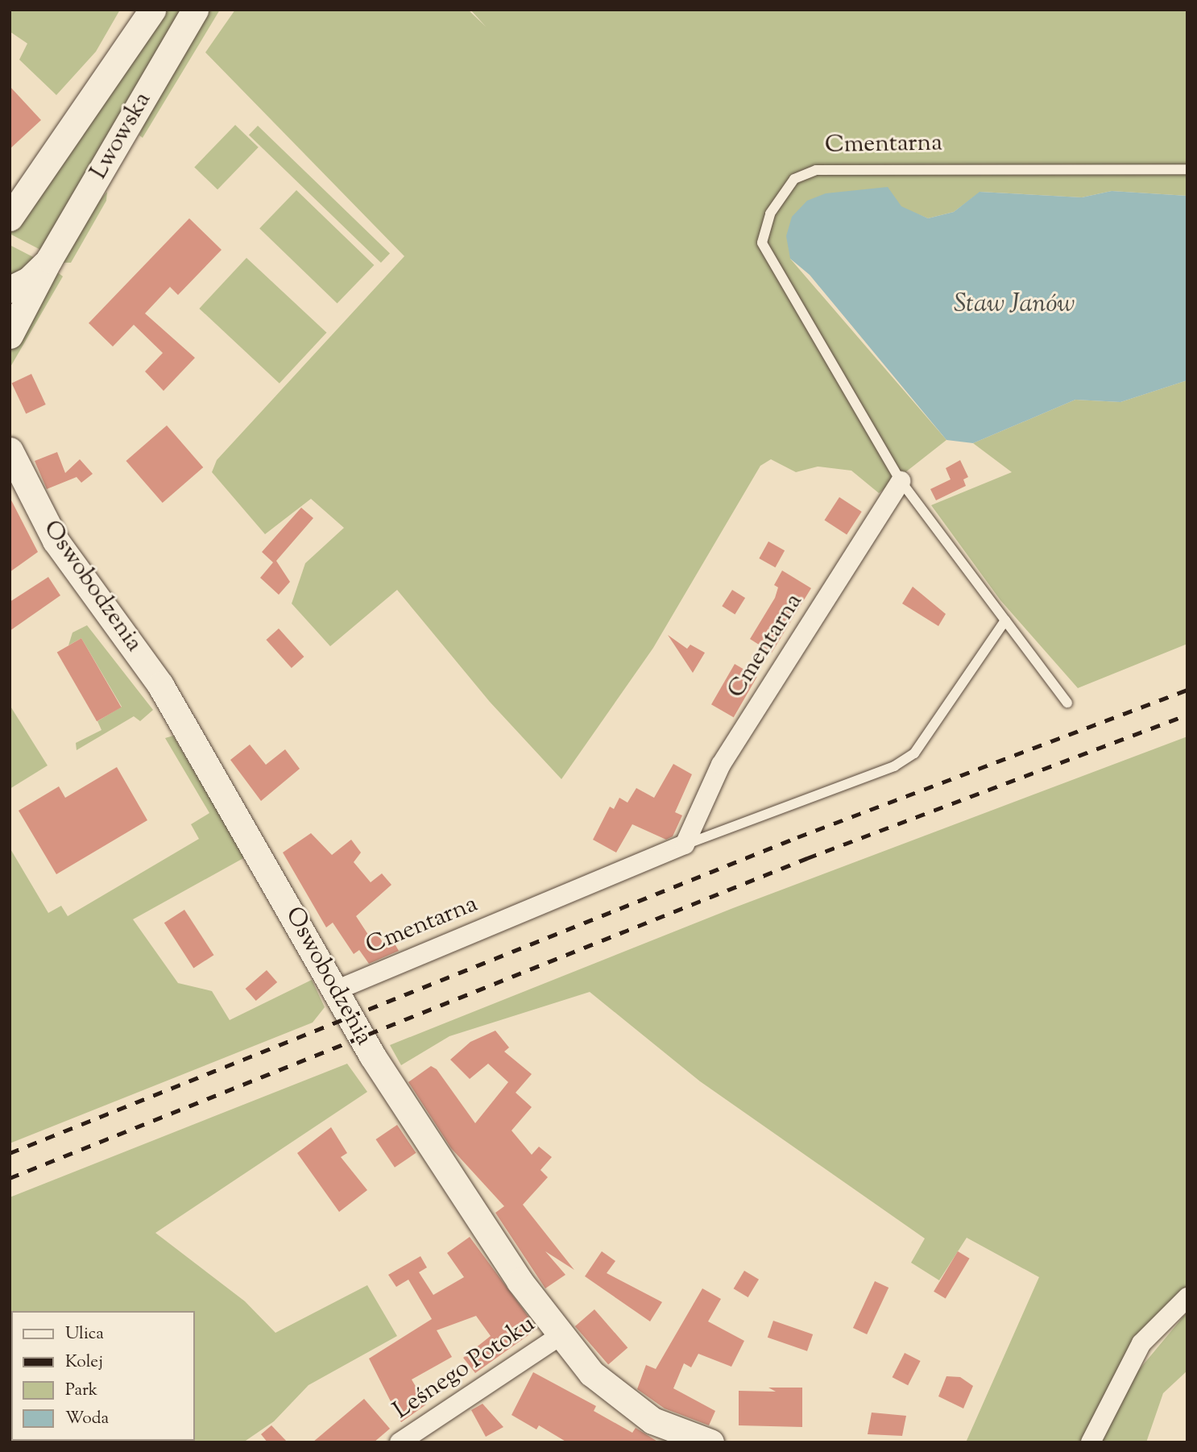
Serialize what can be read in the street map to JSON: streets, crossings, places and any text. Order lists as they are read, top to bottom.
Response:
{
  "streets": {
    "street": [
      "Lwowska",
      "Cmentarna",
      "Oswobodzenia",
      "Leśnego Potoku"
    ]
  },
  "crossings": [
    ["Cmentarna", "Oswobodzenia"],
    ["Oswobodzenia", "Leśnego Potoku"]
  ],
  "water": ["Staw Janów"],
  "legend": [
    "Ulica",
    "Kolej",
    "Park",
    "Woda"
  ]
}
